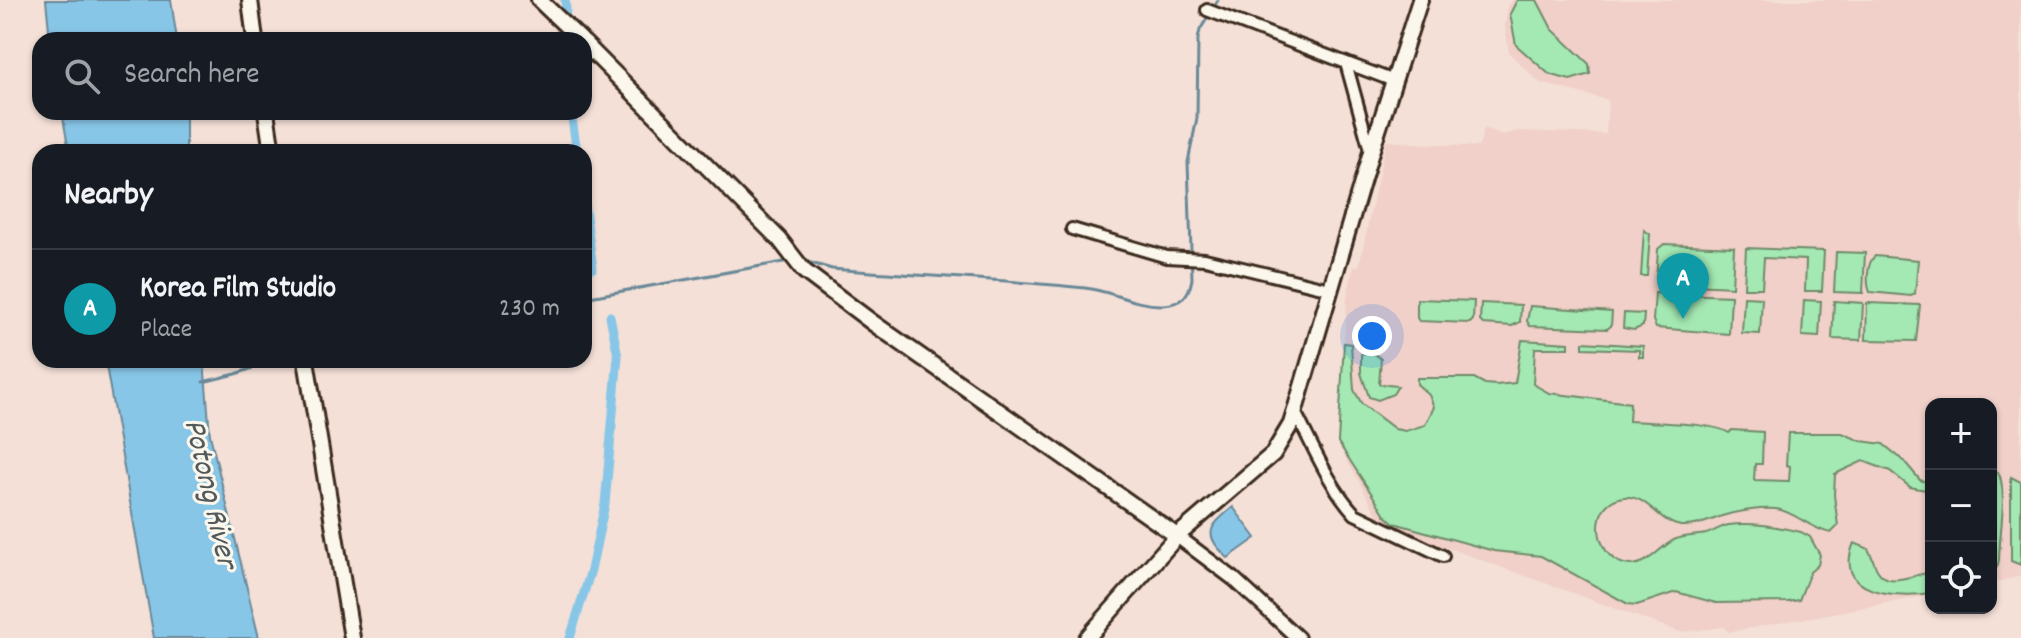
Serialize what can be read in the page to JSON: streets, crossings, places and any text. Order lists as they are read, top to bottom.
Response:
{
  "water": ["Potong River"],
  "page": {
    "search": "Search here",
    "heading": "Nearby",
    "list": [
      {
        "mark": "A",
        "name": "Korea Film Studio",
        "note": "Place",
        "value": "230 m"
      }
    ],
    "pins": "A",
    "map_buttons": ["+", "−"]
  }
}
